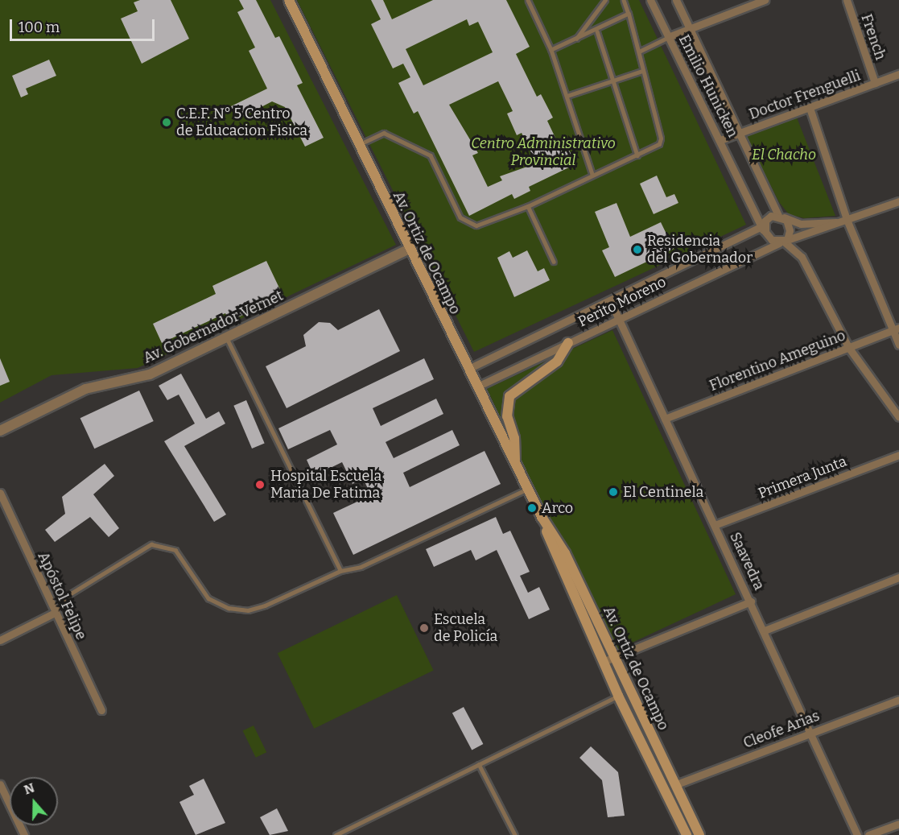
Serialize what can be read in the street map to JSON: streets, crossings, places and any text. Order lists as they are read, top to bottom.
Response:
{
  "streets": {
    "main road": ["Av. Ortiz de Ocampo"],
    "street": [
      "French",
      "Emilio Hunicken",
      "Doctor Frenguelli",
      "Perito Moreno",
      "Av. Gobernador Vernet",
      "Florentino Ameguino",
      "Primera Junta",
      "Saavedra",
      "Apóstol Felipe",
      "Cleofe Arias"
    ]
  },
  "crossings": [
    ["French", "Doctor Frenguelli"],
    ["Emilio Hunicken", "Doctor Frenguelli"],
    ["Emilio Hunicken", "Perito Moreno"],
    ["Emilio Hunicken", "Florentino Ameguino"],
    ["Av. Ortiz de Ocampo", "Perito Moreno"],
    ["Av. Ortiz de Ocampo", "Av. Gobernador Vernet"],
    ["Av. Ortiz de Ocampo", "Cleofe Arias"],
    ["Perito Moreno", "Saavedra"],
    ["Florentino Ameguino", "Saavedra"],
    ["Primera Junta", "Saavedra"],
    ["Saavedra", "Cleofe Arias"]
  ],
  "parks": ["Centro Administrativo Provincial", "El Chacho"],
  "places": [
    "C.E.F. N° 5 Centro de Educacion Fisica",
    "Residencia del Gobernador",
    "Hospital Escuela Maria De Fatima",
    "El Centinela",
    "Arco",
    "Escuela de Policía"
  ],
  "scale_bar": "100 m",
  "north": "top"
}
